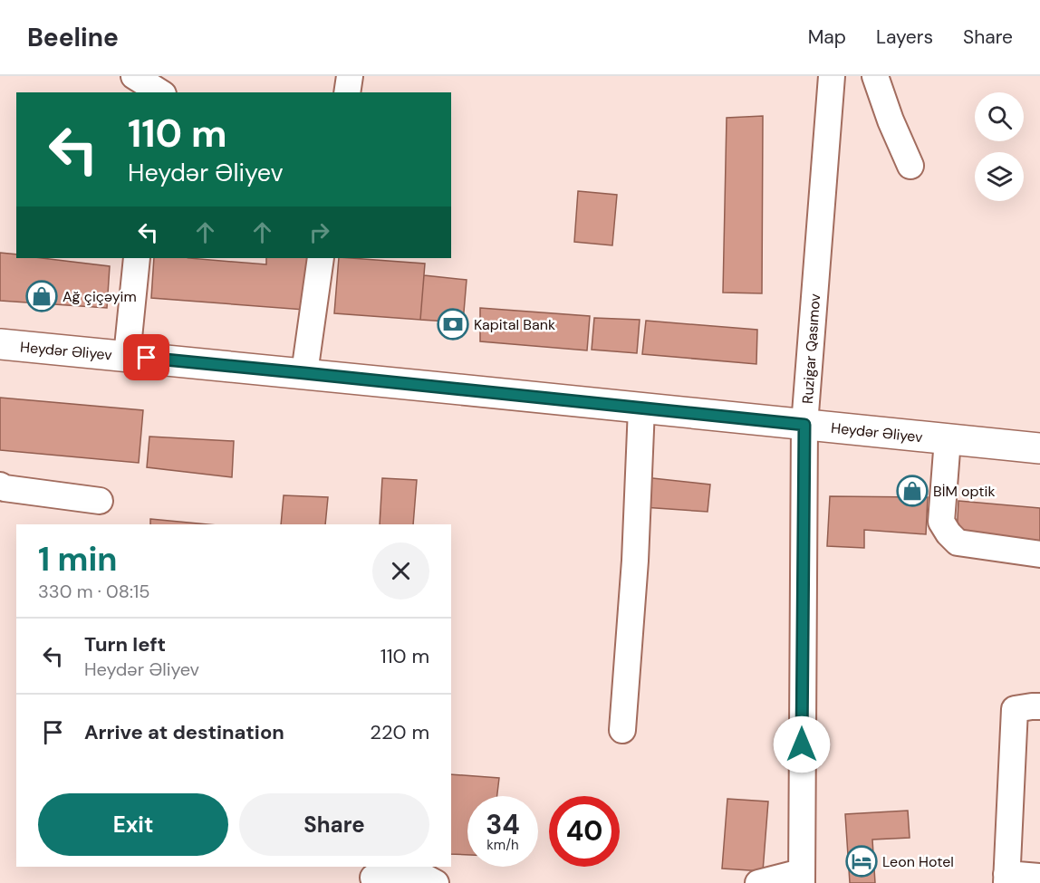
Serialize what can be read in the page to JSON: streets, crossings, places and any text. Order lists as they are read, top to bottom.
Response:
{
  "streets": {
    "main road": ["Heydər Əliyev"],
    "street": ["Ruzigar Qasımov"]
  },
  "crossings": [
    ["Ruzigar Qasımov", "Heydər Əliyev"]
  ],
  "places": {
    "shop": ["Ağ çiçəyim", "BİM optik"],
    "bank": ["Kapital Bank"],
    "hotel": ["Leon Hotel"]
  },
  "page": {
    "header": "Beeline",
    "nav": ["Map", "Layers", "Share"],
    "turn": ["110 m", "Heydər Əliyev"],
    "heading": ["1 min", "330 m · 08:15"],
    "list": [
      {
        "name": "Turn left",
        "note": "Heydər Əliyev",
        "value": "110 m"
      },
      {
        "name": "Arrive at destination",
        "value": "220 m"
      }
    ],
    "buttons": ["Exit", "Share"],
    "speed": "34 km/h",
    "limit": "40"
  }
}
